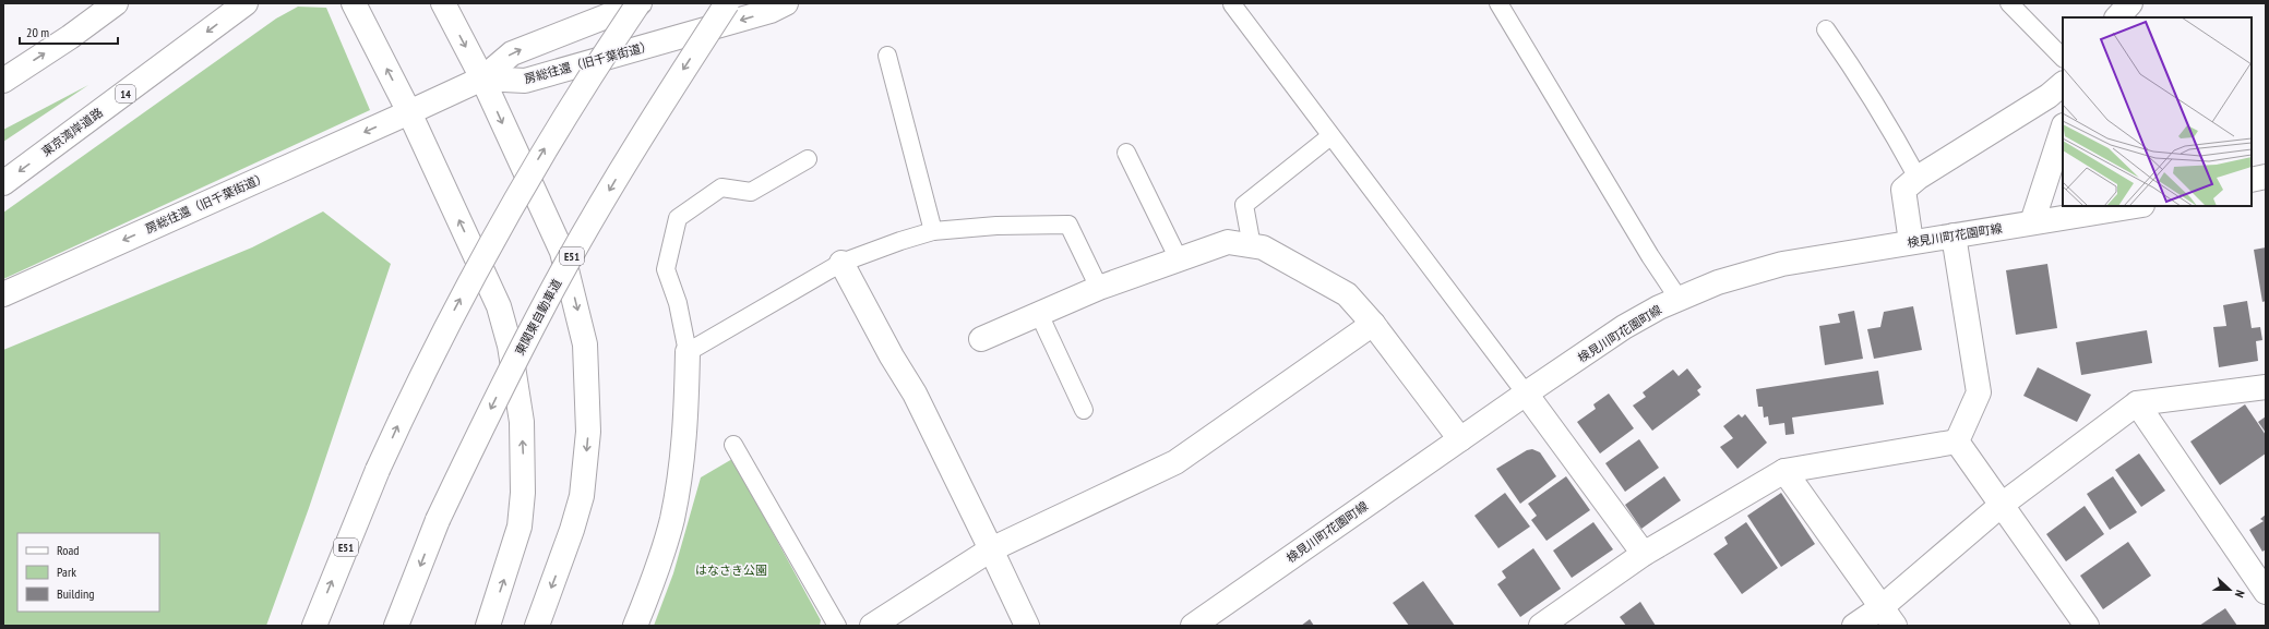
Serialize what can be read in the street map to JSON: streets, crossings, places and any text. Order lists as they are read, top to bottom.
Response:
{
  "streets": {
    "main road": [
      "房総往還（旧千葉街道）",
      "14",
      "東京湾岸道路",
      "検見川町花園町線",
      "E51",
      "東関東自動車道"
    ]
  },
  "parks": ["はなさき公園"],
  "legend": ["Road", "Park", "Building"],
  "scale_bar": "20 m",
  "north": "right"
}
